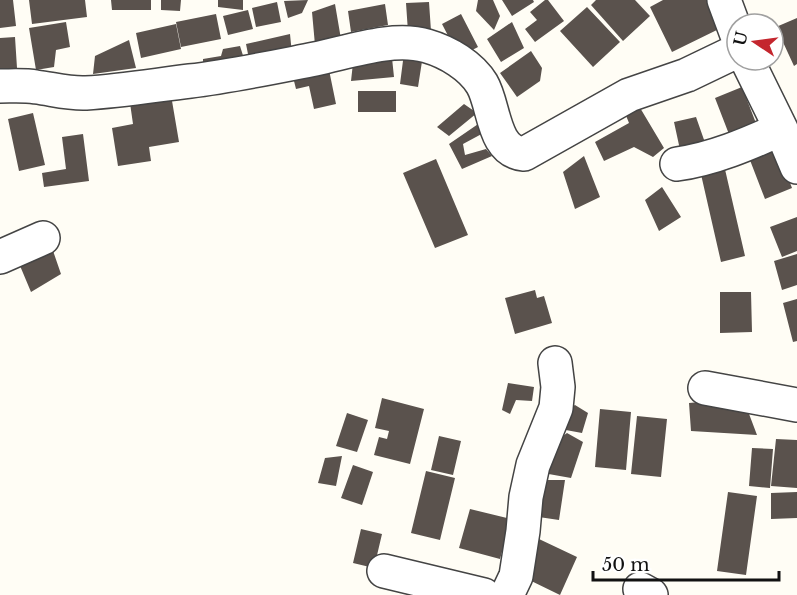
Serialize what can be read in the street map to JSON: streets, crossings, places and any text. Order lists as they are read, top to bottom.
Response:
{
  "scale_bar": "50 m",
  "north": "left"
}
